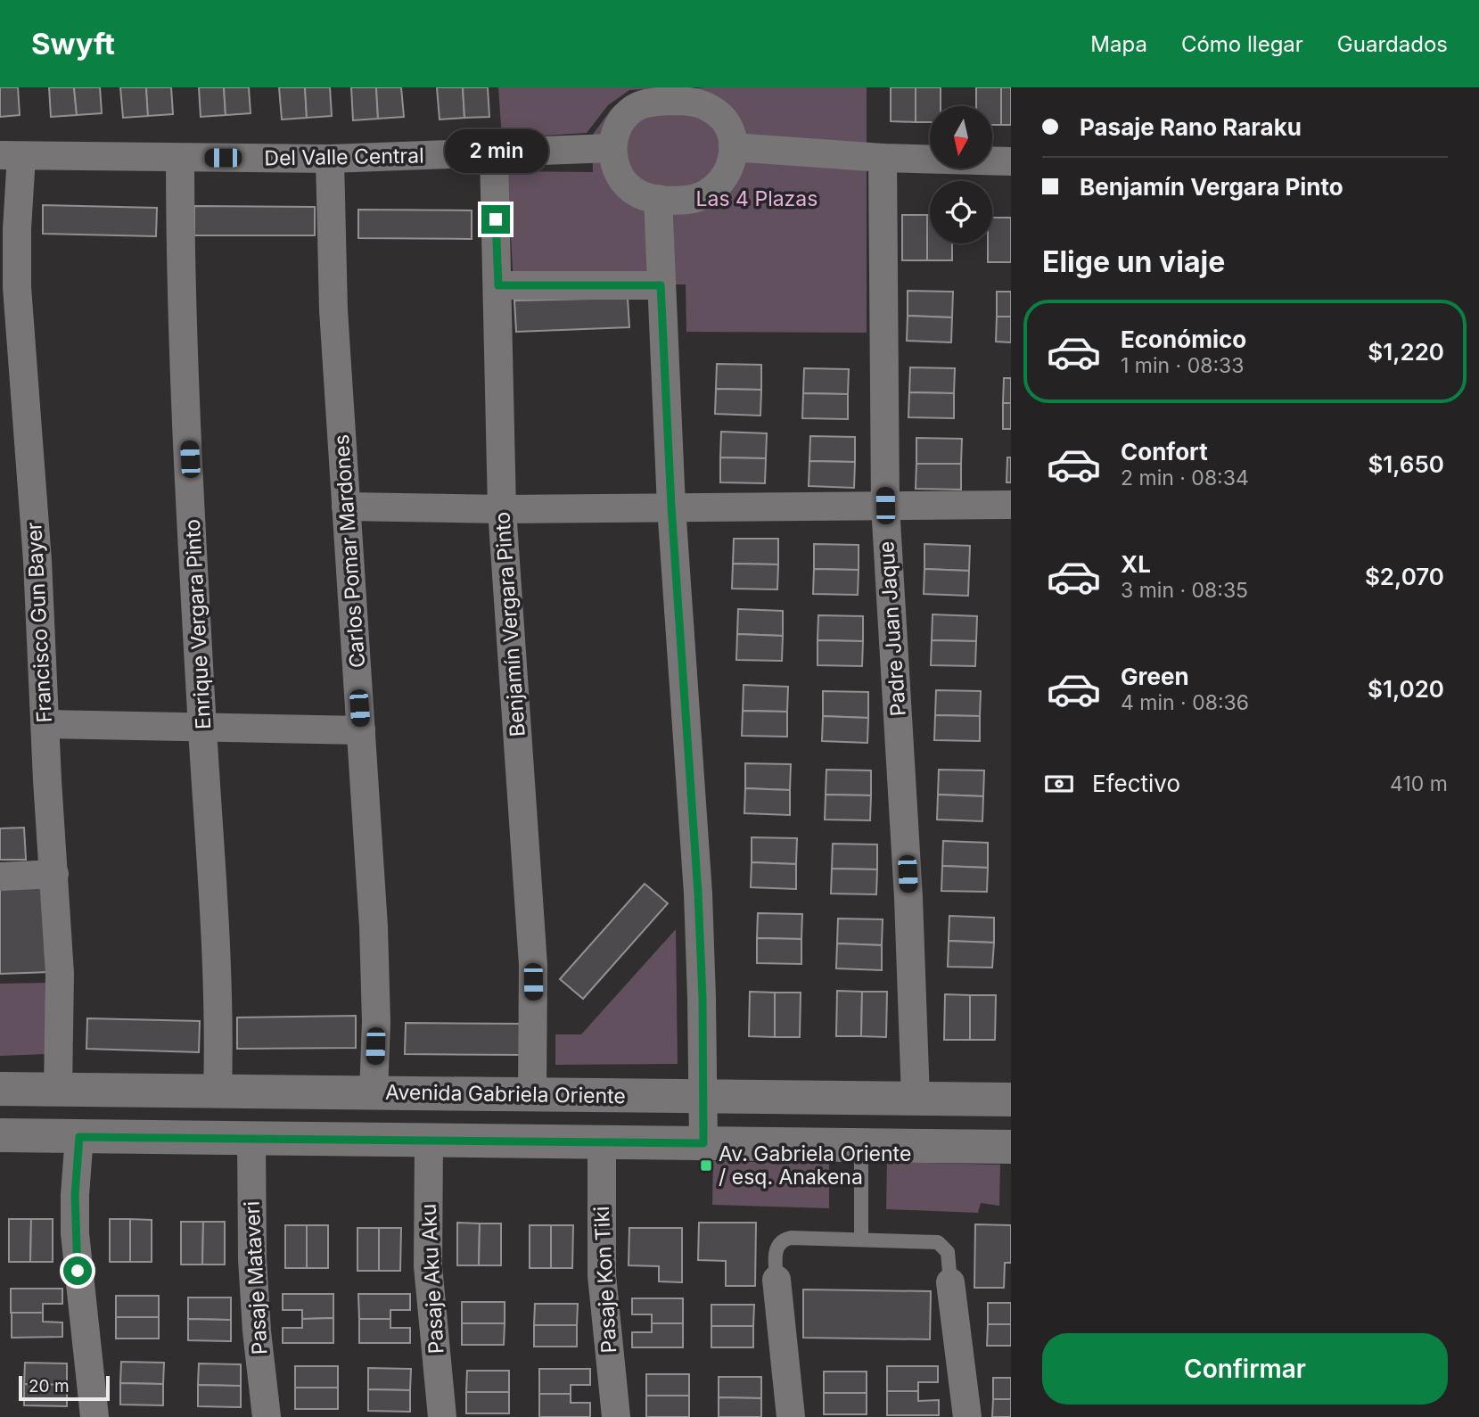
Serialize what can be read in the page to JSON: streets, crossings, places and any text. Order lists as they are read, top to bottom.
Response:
{
  "streets": {
    "main road": ["Avenida Gabriela Oriente"],
    "street": [
      "Del Valle Central",
      "Carlos Pomar Mardones",
      "Francisco Gun Bayer",
      "Enrique Vergara Pinto",
      "Benjamín Vergara Pinto",
      "Padre Juan Jaque",
      "Pasaje Mataveri",
      "Pasaje Aku Aku",
      "Pasaje Kon Tiki"
    ]
  },
  "crossings": [
    ["Del Valle Central", "Carlos Pomar Mardones"],
    ["Del Valle Central", "Francisco Gun Bayer"],
    ["Del Valle Central", "Enrique Vergara Pinto"],
    ["Del Valle Central", "Benjamín Vergara Pinto"],
    ["Carlos Pomar Mardones", "Avenida Gabriela Oriente"],
    ["Francisco Gun Bayer", "Avenida Gabriela Oriente"],
    ["Enrique Vergara Pinto", "Avenida Gabriela Oriente"],
    ["Benjamín Vergara Pinto", "Avenida Gabriela Oriente"],
    ["Padre Juan Jaque", "Avenida Gabriela Oriente"]
  ],
  "parks": ["Las 4 Plazas"],
  "places": {
    "transit": ["Av. Gabriela Oriente / esq. Anakena"]
  },
  "scale_bar": "20 m",
  "north": "bottom",
  "page": {
    "header": "Swyft",
    "nav": ["Mapa", "Cómo llegar", "Guardados"],
    "banner": ["Pasaje Rano Raraku", "Benjamín Vergara Pinto"],
    "bubble": "2 min",
    "heading": "Elige un viaje",
    "list": [
      {
        "name": "Económico",
        "note": "1 min · 08:33",
        "value": "$1,220"
      },
      {
        "name": "Confort",
        "note": "2 min · 08:34",
        "value": "$1,650"
      },
      {
        "name": "XL",
        "note": "3 min · 08:35",
        "value": "$2,070"
      },
      {
        "name": "Green",
        "note": "4 min · 08:36",
        "value": "$1,020"
      }
    ],
    "pay": ["Efectivo", "410 m"],
    "buttons": "Confirmar",
    "scale": "20 m"
  }
}
